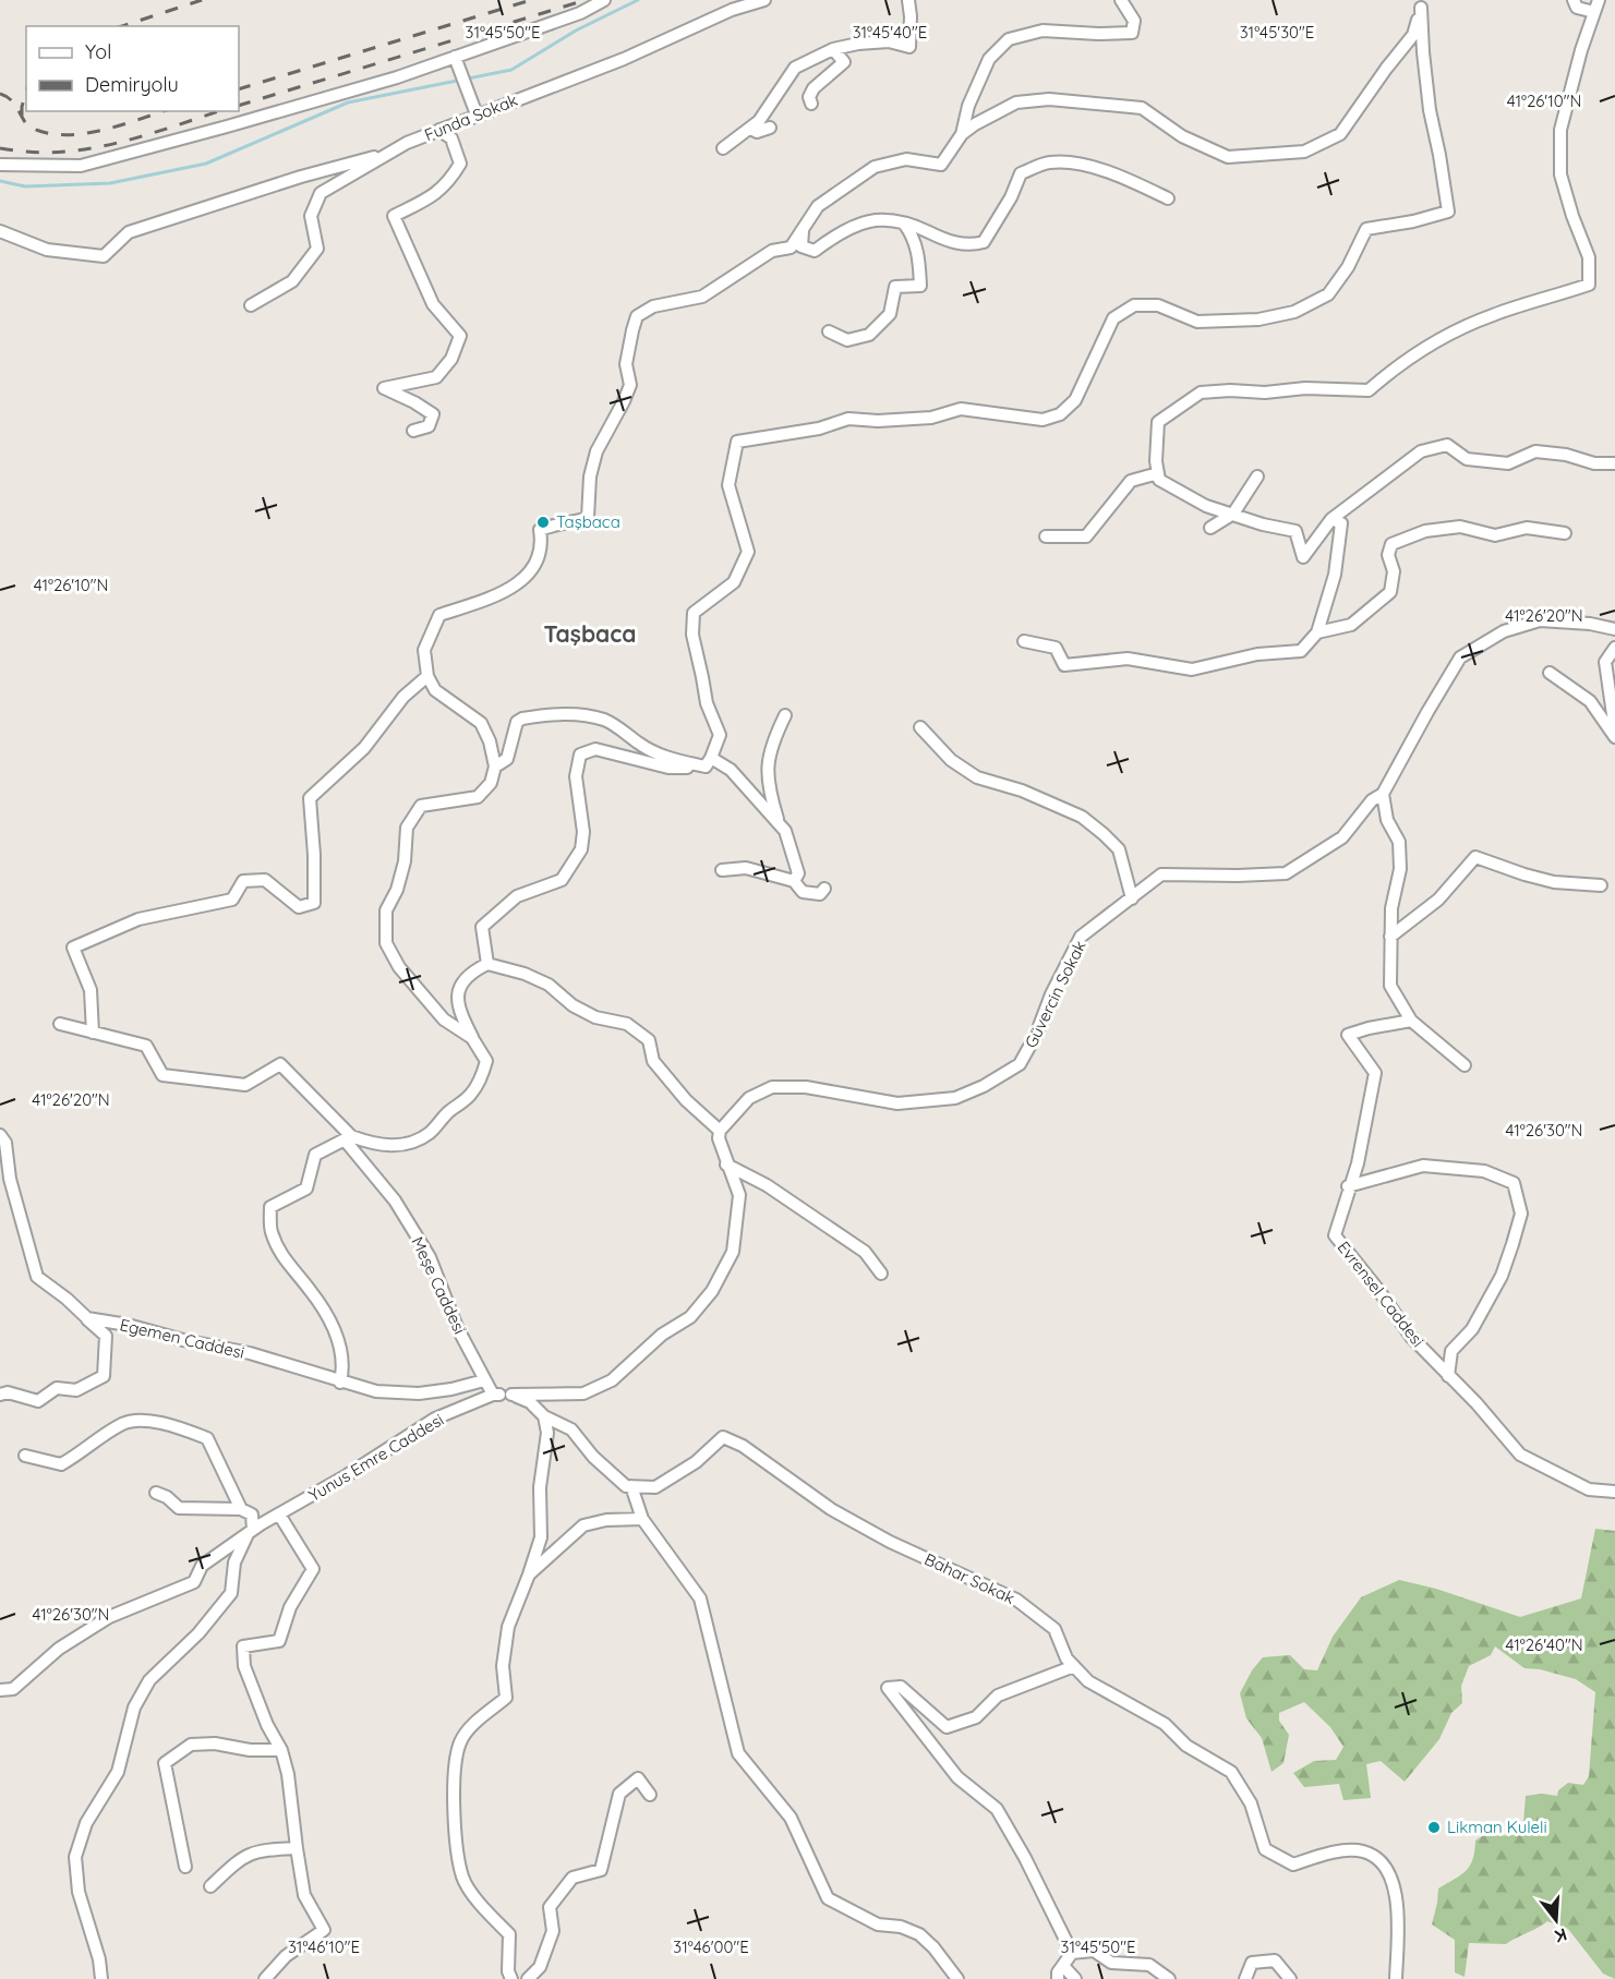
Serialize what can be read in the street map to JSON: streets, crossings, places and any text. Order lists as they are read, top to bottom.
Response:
{
  "streets": {
    "street": [
      "Funda Sokak",
      "Güvercin Sokak",
      "Meşe Caddesi",
      "Evrensel Caddesi",
      "Egemen Caddesi",
      "Yunus Emre Caddesi",
      "Bahar Sokak"
    ]
  },
  "crossings": [
    ["Meşe Caddesi", "Egemen Caddesi"],
    ["Meşe Caddesi", "Yunus Emre Caddesi"]
  ],
  "districts": ["Taşbaca"],
  "places": ["Taşbaca", "Likman Kuleli"],
  "legend": ["Yol", "Demiryolu"],
  "north": "bottom",
  "coordinates": [
    "31°45'50\"E",
    "31°45'40\"E",
    "31°45'30\"E",
    "41°26'10\"N",
    "41°26'20\"N",
    "41°26'30\"N",
    "41°26'40\"N",
    "31°46'10\"E",
    "31°46'00\"E"
  ]
}
